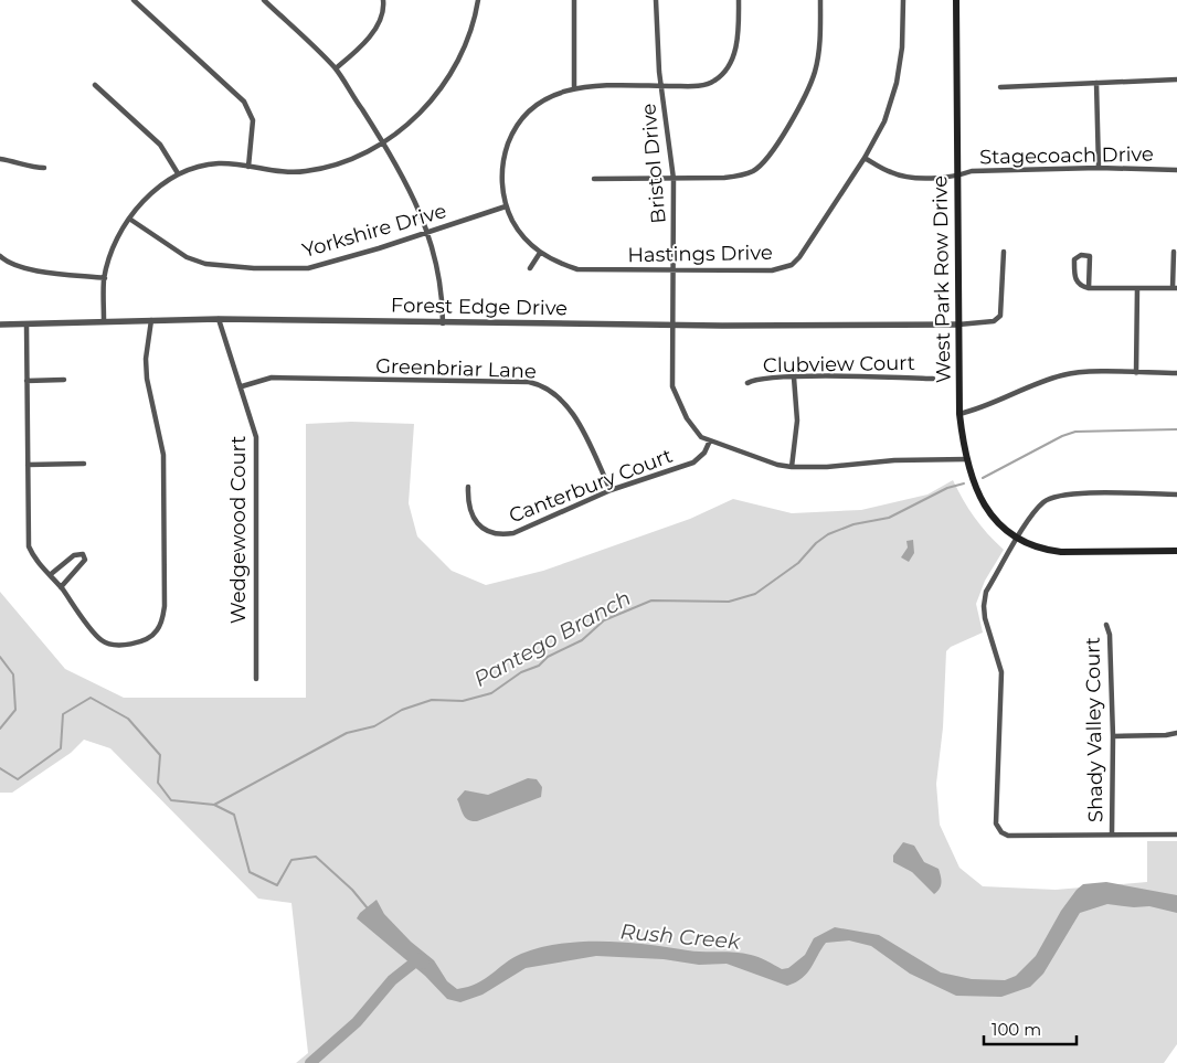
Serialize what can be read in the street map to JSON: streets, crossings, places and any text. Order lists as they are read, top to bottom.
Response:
{
  "streets": {
    "main road": ["West Park Row Drive"],
    "street": [
      "Stagecoach Drive",
      "Bristol Drive",
      "Yorkshire Drive",
      "Hastings Drive",
      "Forest Edge Drive",
      "Clubview Court",
      "Greenbriar Lane",
      "Canterbury Court",
      "Wedgewood Court",
      "Shady Valley Court"
    ]
  },
  "crossings": [
    ["Stagecoach Drive", "Hastings Drive"],
    ["Stagecoach Drive", "West Park Row Drive"],
    ["Bristol Drive", "Hastings Drive"],
    ["Bristol Drive", "Forest Edge Drive"],
    ["Bristol Drive", "Canterbury Court"],
    ["Yorkshire Drive", "Hastings Drive"],
    ["West Park Row Drive", "Forest Edge Drive"],
    ["Forest Edge Drive", "Wedgewood Court"],
    ["Greenbriar Lane", "Canterbury Court"],
    ["Greenbriar Lane", "Wedgewood Court"]
  ],
  "water": ["Pantego Branch", "Rush Creek"],
  "scale_bar": "100 m"
}
